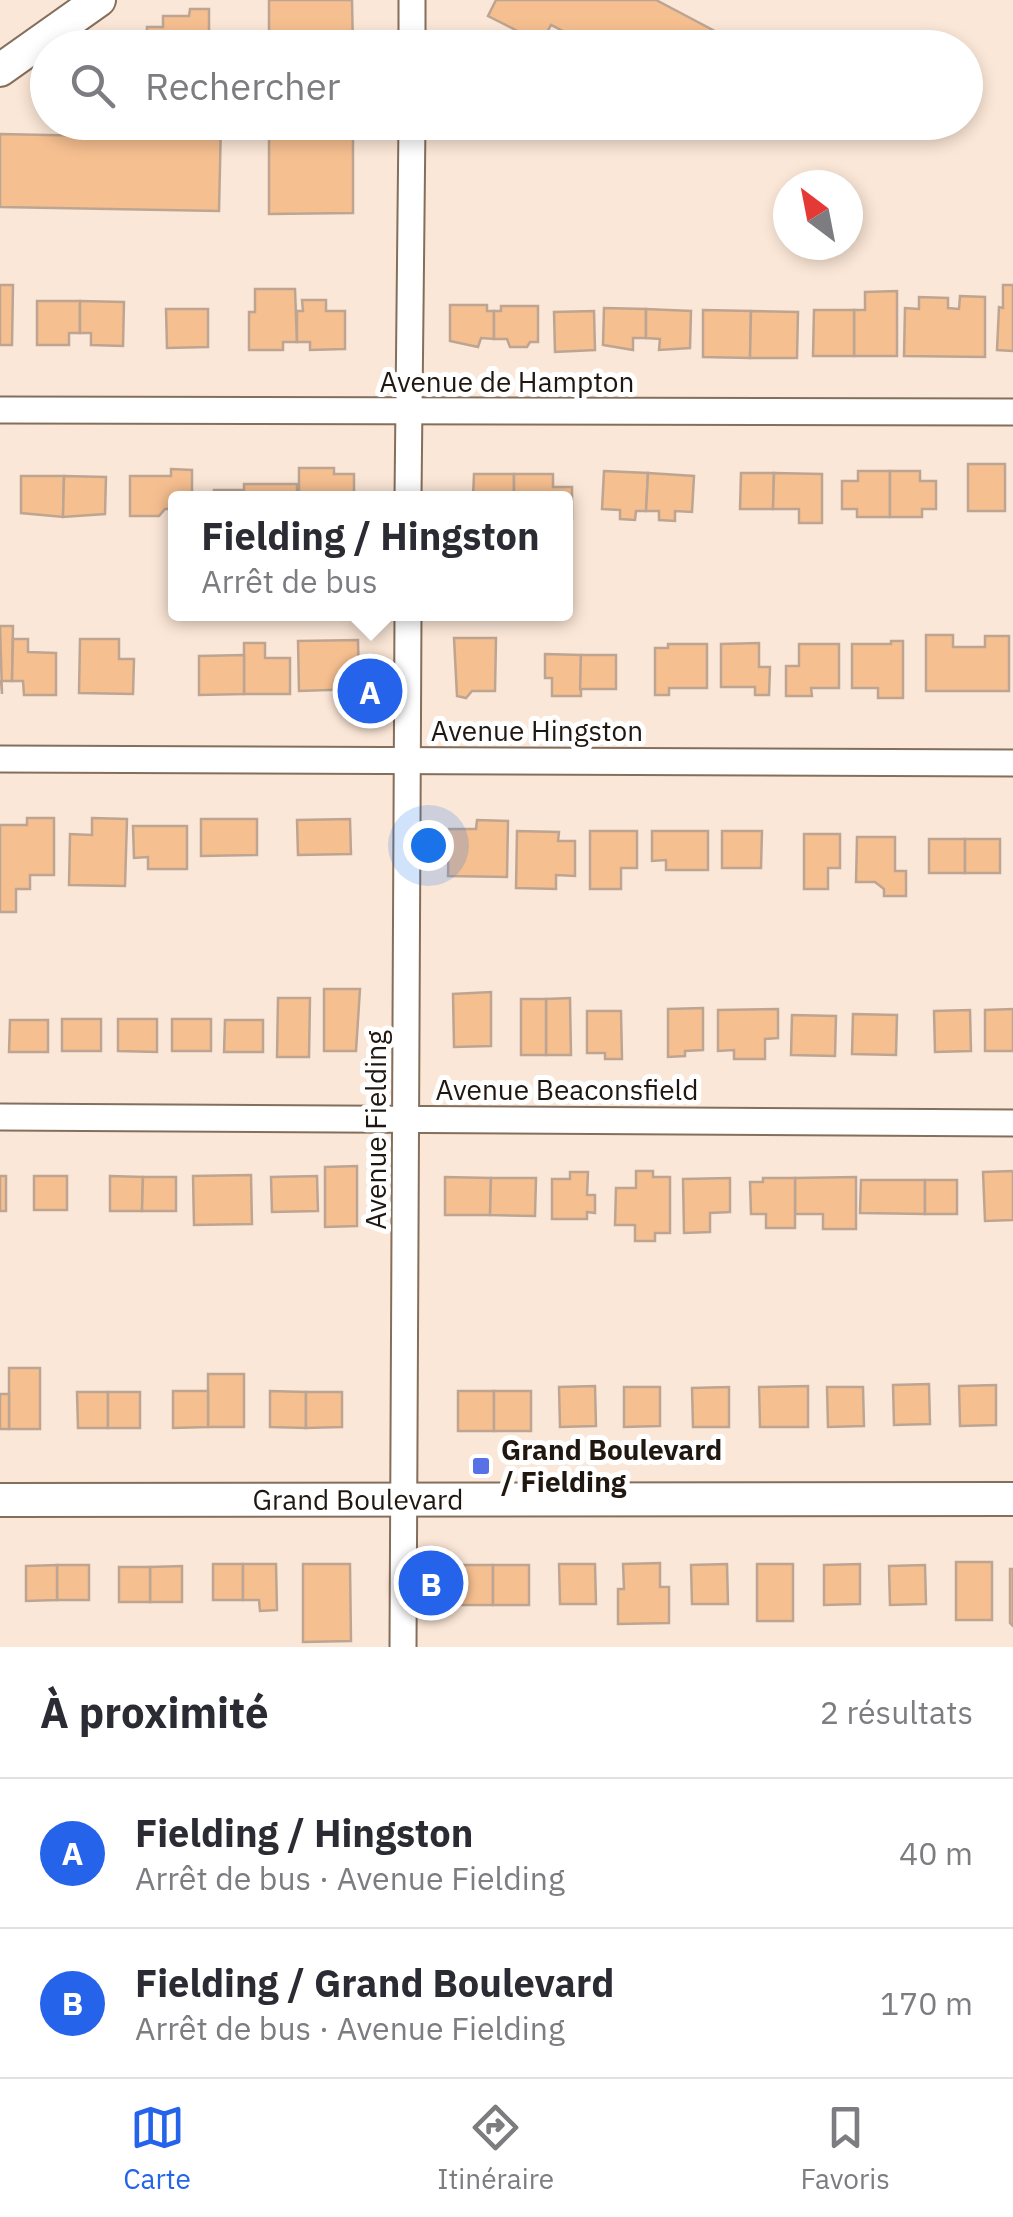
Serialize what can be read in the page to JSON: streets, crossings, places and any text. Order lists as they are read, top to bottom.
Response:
{
  "streets": {
    "street": [
      "Avenue de Hampton",
      "Avenue Hingston",
      "Avenue Beaconsfield",
      "Avenue Fielding",
      "Grand Boulevard"
    ]
  },
  "crossings": [
    ["Avenue Hingston", "Avenue Fielding"],
    ["Avenue Beaconsfield", "Avenue Fielding"],
    ["Avenue Fielding", "Grand Boulevard"]
  ],
  "places": {
    "transit": ["Grand Boulevard / Fielding"]
  },
  "north": "top left",
  "page": {
    "search": "Rechercher",
    "popup": ["Fielding / Hingston", "Arrêt de bus"],
    "pins": ["A", "B"],
    "heading": ["À proximité", "2 résultats"],
    "list": [
      {
        "mark": "A",
        "name": "Fielding / Hingston",
        "note": "Arrêt de bus · Avenue Fielding",
        "value": "40 m"
      },
      {
        "mark": "B",
        "name": "Fielding / Grand Boulevard",
        "note": "Arrêt de bus · Avenue Fielding",
        "value": "170 m"
      }
    ],
    "nav": ["Carte", "Itinéraire", "Favoris"]
  }
}
